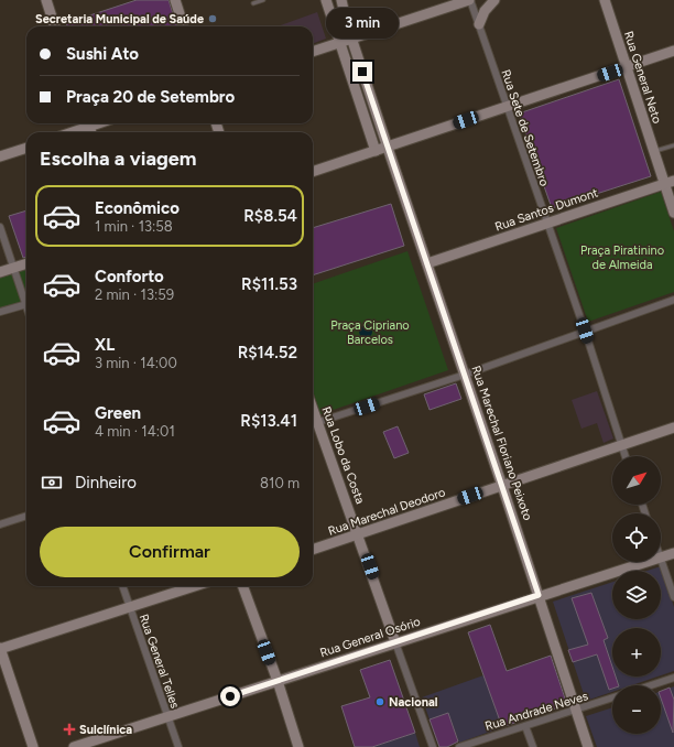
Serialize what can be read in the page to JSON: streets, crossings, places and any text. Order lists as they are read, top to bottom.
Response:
{
  "streets": {
    "street": [
      "Rua General Neto",
      "Rua Sete de Setembro",
      "Rua Santos Dumont",
      "Rua Marechal Floriano Peixoto",
      "Rua Lobo da Costa",
      "Rua Marechal Deodoro",
      "Rua General Osório",
      "Rua General Telles",
      "Rua Andrade Neves"
    ]
  },
  "crossings": [
    ["Rua General Neto", "Rua Santos Dumont"],
    ["Rua Sete de Setembro", "Rua Santos Dumont"],
    ["Rua Sete de Setembro", "Rua Marechal Deodoro"],
    ["Rua Santos Dumont", "Rua Marechal Floriano Peixoto"],
    ["Rua Marechal Floriano Peixoto", "Rua Marechal Deodoro"],
    ["Rua Marechal Floriano Peixoto", "Rua General Osório"],
    ["Rua Marechal Floriano Peixoto", "Rua Andrade Neves"],
    ["Rua Lobo da Costa", "Rua Marechal Deodoro"],
    ["Rua Lobo da Costa", "Rua General Osório"],
    ["Rua General Osório", "Rua General Telles"]
  ],
  "parks": ["Praça Piratinino de Almeida", "Praça Cipriano Barcelos"],
  "places": {
    "other": ["Secretaria Municipal de Saúde", "Nacional"],
    "health": ["Sulclínica"]
  },
  "north": "top right",
  "page": {
    "bubble": "3 min",
    "banner": ["Sushi Ato", "Praça 20 de Setembro"],
    "heading": "Escolha a viagem",
    "list": [
      {
        "name": "Econômico",
        "note": "1 min · 13:58",
        "value": "R$8.54"
      },
      {
        "name": "Conforto",
        "note": "2 min · 13:59",
        "value": "R$11.53"
      },
      {
        "name": "XL",
        "note": "3 min · 14:00",
        "value": "R$14.52"
      },
      {
        "name": "Green",
        "note": "4 min · 14:01",
        "value": "R$13.41"
      }
    ],
    "map_buttons": ["+", "−"],
    "pay": ["Dinheiro", "810 m"],
    "buttons": "Confirmar"
  }
}
